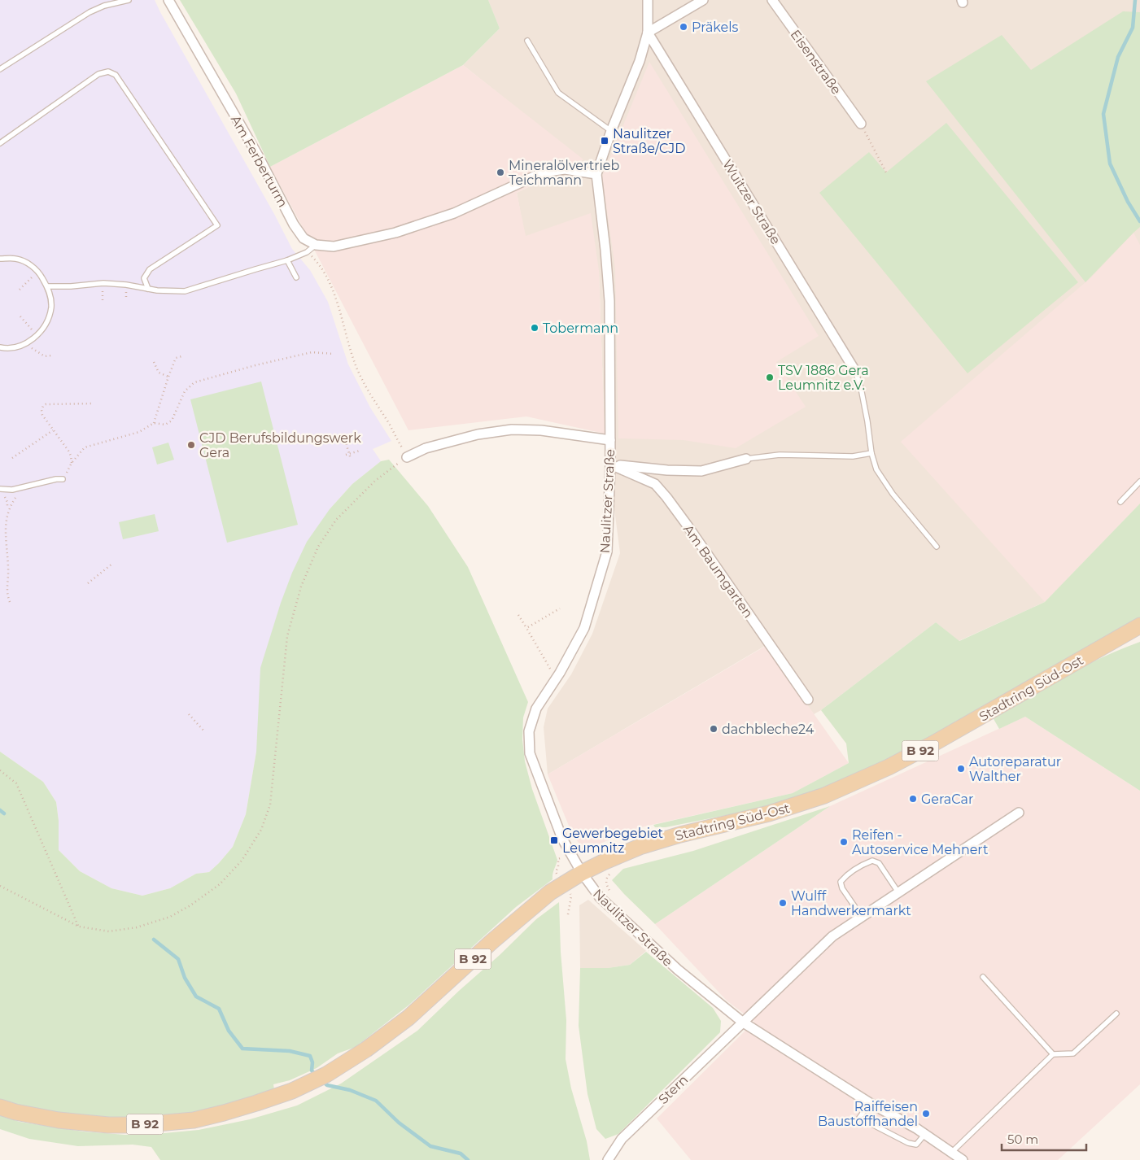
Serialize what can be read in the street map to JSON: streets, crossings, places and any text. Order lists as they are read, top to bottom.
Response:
{
  "streets": {
    "main road": ["Stadtring Süd-Ost", "B 92"],
    "street": [
      "Eisenstraße",
      "Am Ferberturm",
      "Wuitzer Straße",
      "Naulitzer Straße",
      "Am Baumgarten",
      "Stern"
    ]
  },
  "crossings": [
    ["Wuitzer Straße", "Naulitzer Straße"],
    ["Naulitzer Straße", "Am Baumgarten"],
    ["Naulitzer Straße", "Stadtring Süd-Ost"],
    ["Naulitzer Straße", "Stern"]
  ],
  "places": {
    "other": [
      "Präkels",
      "Mineralölvertrieb Teichmann",
      "Tobermann",
      "TSV 1886 Gera Leumnitz e.V.",
      "CJD Berufsbildungswerk Gera",
      "dachbleche24",
      "Autoreparatur Walther",
      "GeraCar",
      "Reifen - Autoservice Mehnert",
      "Wulff Handwerkermarkt",
      "Raiffeisen Baustoffhandel"
    ],
    "transit": ["Naulitzer Straße/CJD", "Gewerbegebiet Leumnitz"]
  },
  "scale_bar": "50 m"
}
